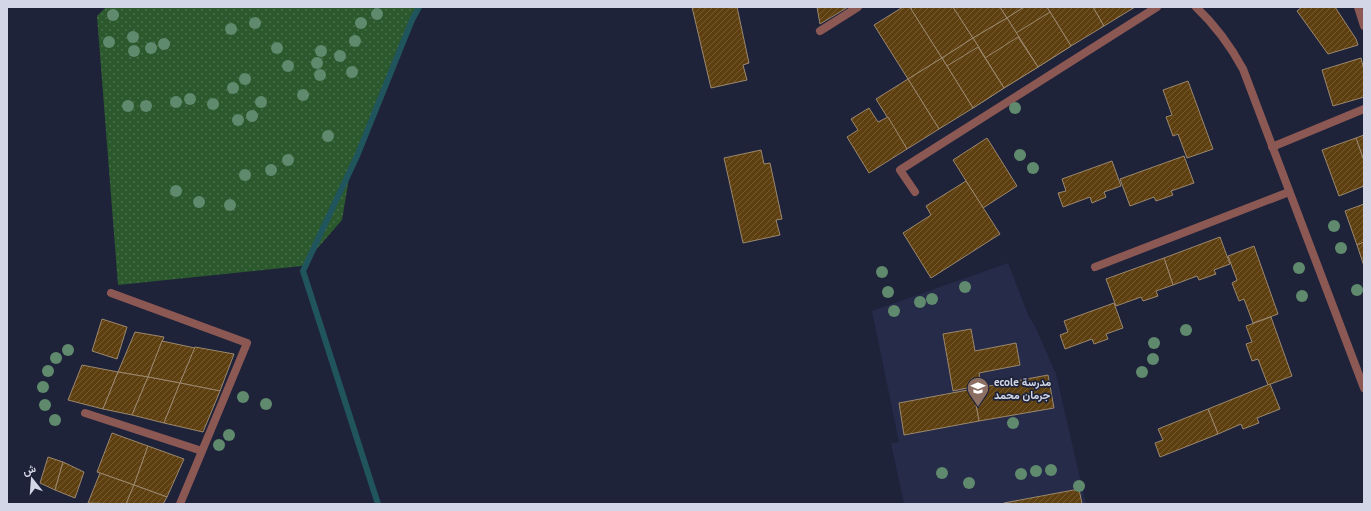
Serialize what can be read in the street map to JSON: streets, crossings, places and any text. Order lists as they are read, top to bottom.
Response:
{
  "places": {
    "school or university": ["ecole مدرسة جرمان محمد"]
  },
  "north": "top"
}
